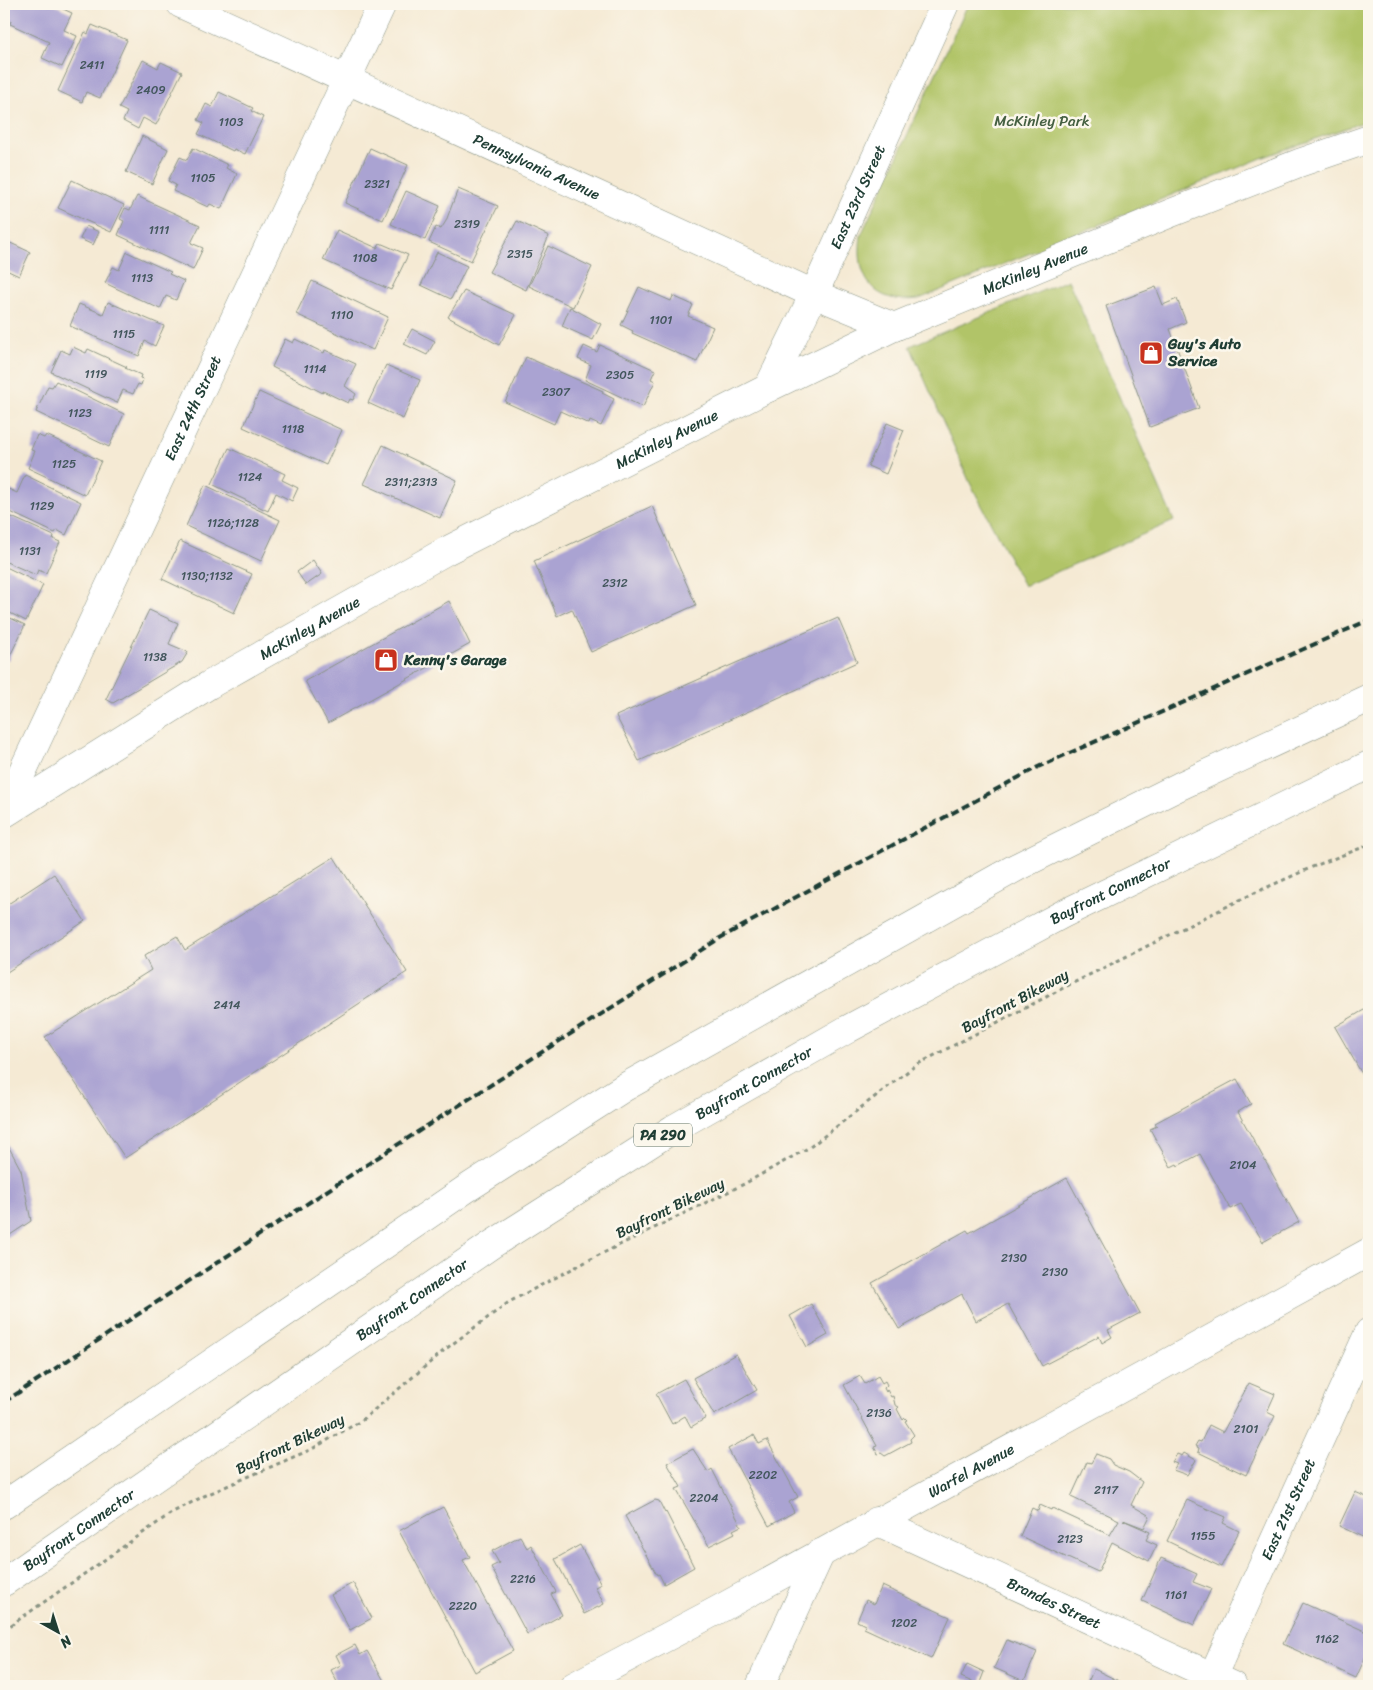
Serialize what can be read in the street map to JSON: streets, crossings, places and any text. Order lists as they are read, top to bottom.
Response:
{
  "streets": {
    "main road": [
      "Pennsylvania Avenue",
      "East 23rd Street",
      "McKinley Avenue",
      "East 24th Street",
      "Bayfront Connector",
      "PA 290",
      "Warfel Avenue",
      "East 21st Street",
      "Brandes Street"
    ],
    "path": ["Bayfront Bikeway"]
  },
  "crossings": [
    ["Pennsylvania Avenue", "East 23rd Street"],
    ["Pennsylvania Avenue", "McKinley Avenue"],
    ["Pennsylvania Avenue", "East 24th Street"],
    ["East 23rd Street", "McKinley Avenue"],
    ["McKinley Avenue", "East 24th Street"],
    ["Warfel Avenue", "Brandes Street"],
    ["East 21st Street", "Brandes Street"]
  ],
  "parks": ["McKinley Park"],
  "places": {
    "shop": ["Guy's Auto Service", "Kenny's Garage"]
  },
  "house_numbers": [
    "2411",
    "2409",
    "1103",
    "1105",
    "2321",
    "2319",
    "1111",
    "2315",
    "1108",
    "1113",
    "1110",
    "1101",
    "1115",
    "1114",
    "1119",
    "2305",
    "2307",
    "1123",
    "1118",
    "1125",
    "1124",
    "2311;2313",
    "1129",
    "1126;1128",
    "1131",
    "1130;1132",
    "2312",
    "1138",
    "2414",
    "2104",
    "2130",
    "2130",
    "2136",
    "2101",
    "2202",
    "2117",
    "2204",
    "1155",
    "2123",
    "2216",
    "1161",
    "2220",
    "1202",
    "1162"
  ],
  "north": "bottom right"
}
